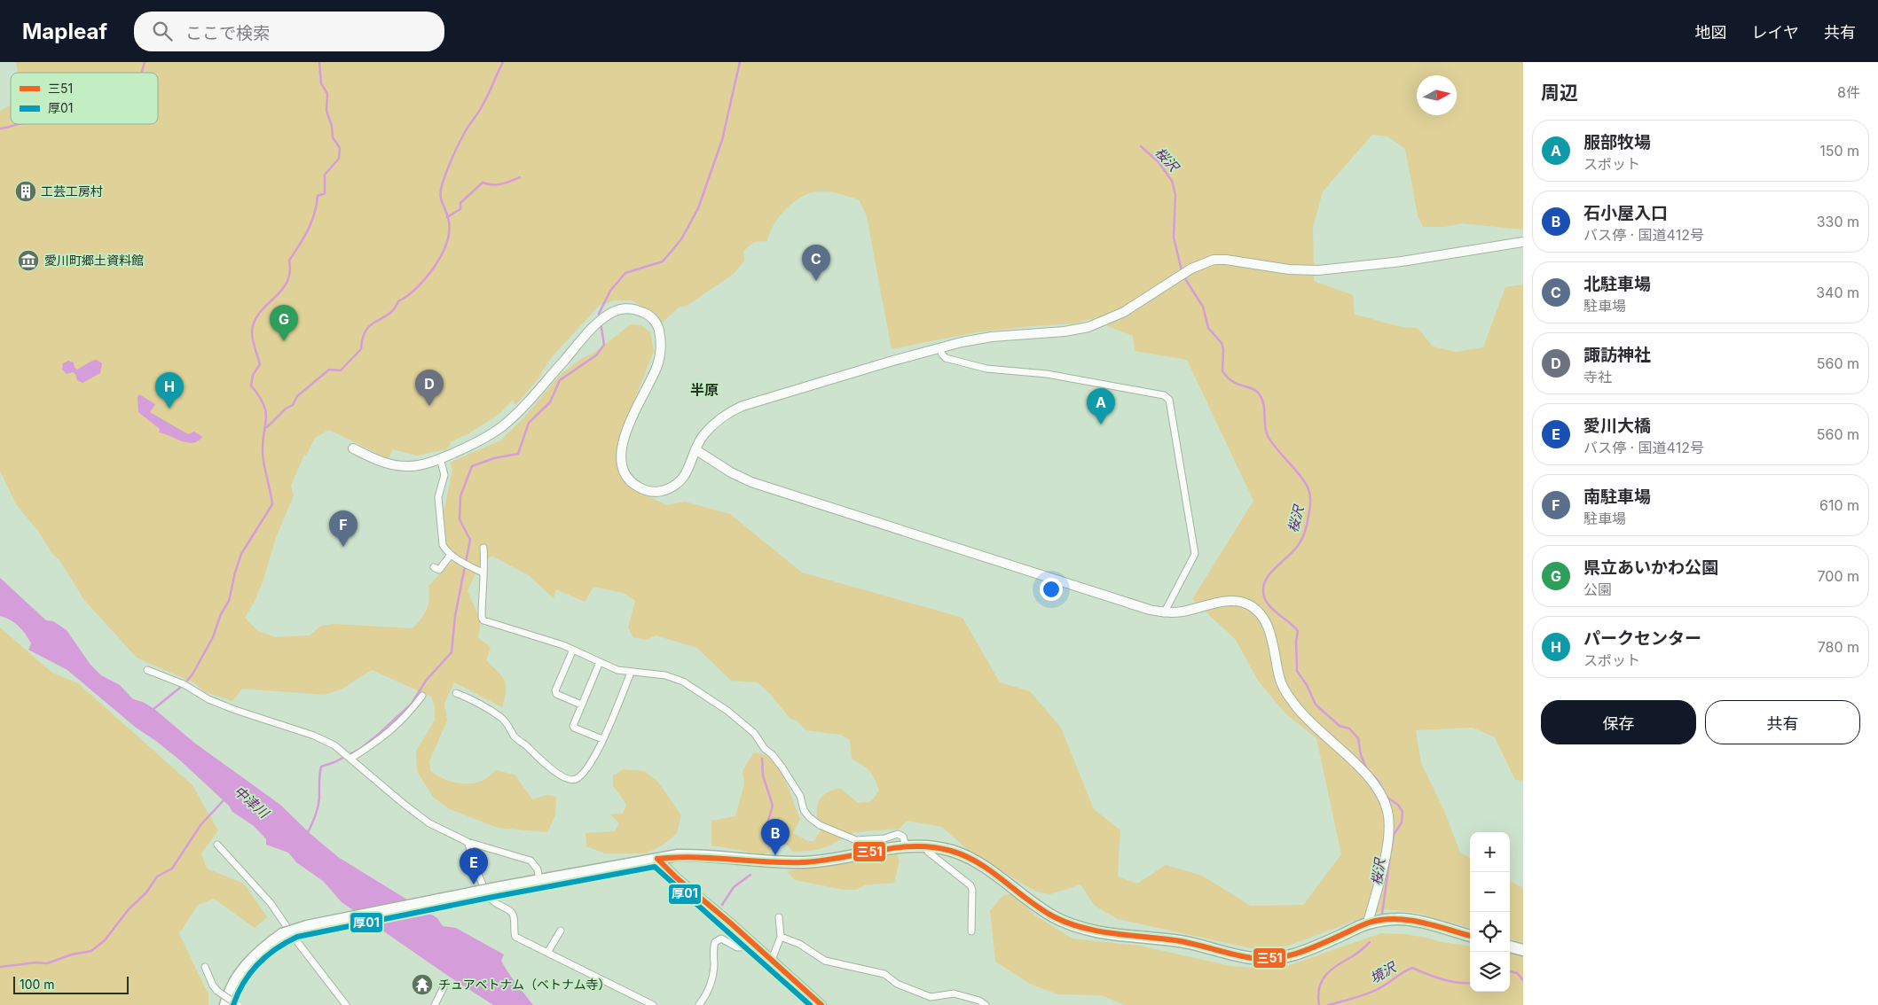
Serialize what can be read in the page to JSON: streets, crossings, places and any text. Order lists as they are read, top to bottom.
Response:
{
  "districts": ["半原"],
  "water": ["桜沢", "中津川", "境沢"],
  "places": {
    "building": ["工芸工房村"],
    "museum": ["愛川町郷土資料館"],
    "temple": ["チュアベトナム（ベトナム寺）"]
  },
  "lines": ["transit line 三51", "transit line 厚01"],
  "legend": ["三51", "厚01"],
  "scale_bar": "100 m",
  "north": "right",
  "page": {
    "header": "Mapleaf",
    "search": "ここで検索",
    "nav": ["地図", "レイヤ", "共有"],
    "heading": ["周辺", "8件"],
    "list": [
      {
        "mark": "A",
        "name": "服部牧場",
        "note": "スポット",
        "value": "150 m"
      },
      {
        "mark": "B",
        "name": "石小屋入口",
        "note": "バス停 · 国道412号",
        "value": "330 m"
      },
      {
        "mark": "C",
        "name": "北駐車場",
        "note": "駐車場",
        "value": "340 m"
      },
      {
        "mark": "D",
        "name": "諏訪神社",
        "note": "寺社",
        "value": "560 m"
      },
      {
        "mark": "E",
        "name": "愛川大橋",
        "note": "バス停 · 国道412号",
        "value": "560 m"
      },
      {
        "mark": "F",
        "name": "南駐車場",
        "note": "駐車場",
        "value": "610 m"
      },
      {
        "mark": "G",
        "name": "県立あいかわ公園",
        "note": "公園",
        "value": "700 m"
      },
      {
        "mark": "H",
        "name": "パークセンター",
        "note": "スポット",
        "value": "780 m"
      }
    ],
    "pins": [
      "C",
      "G",
      "D",
      "H",
      "A",
      "F",
      "B",
      "E"
    ],
    "buttons": ["保存", "共有"],
    "map_buttons": ["+", "−"],
    "scale": "100 m"
  }
}
